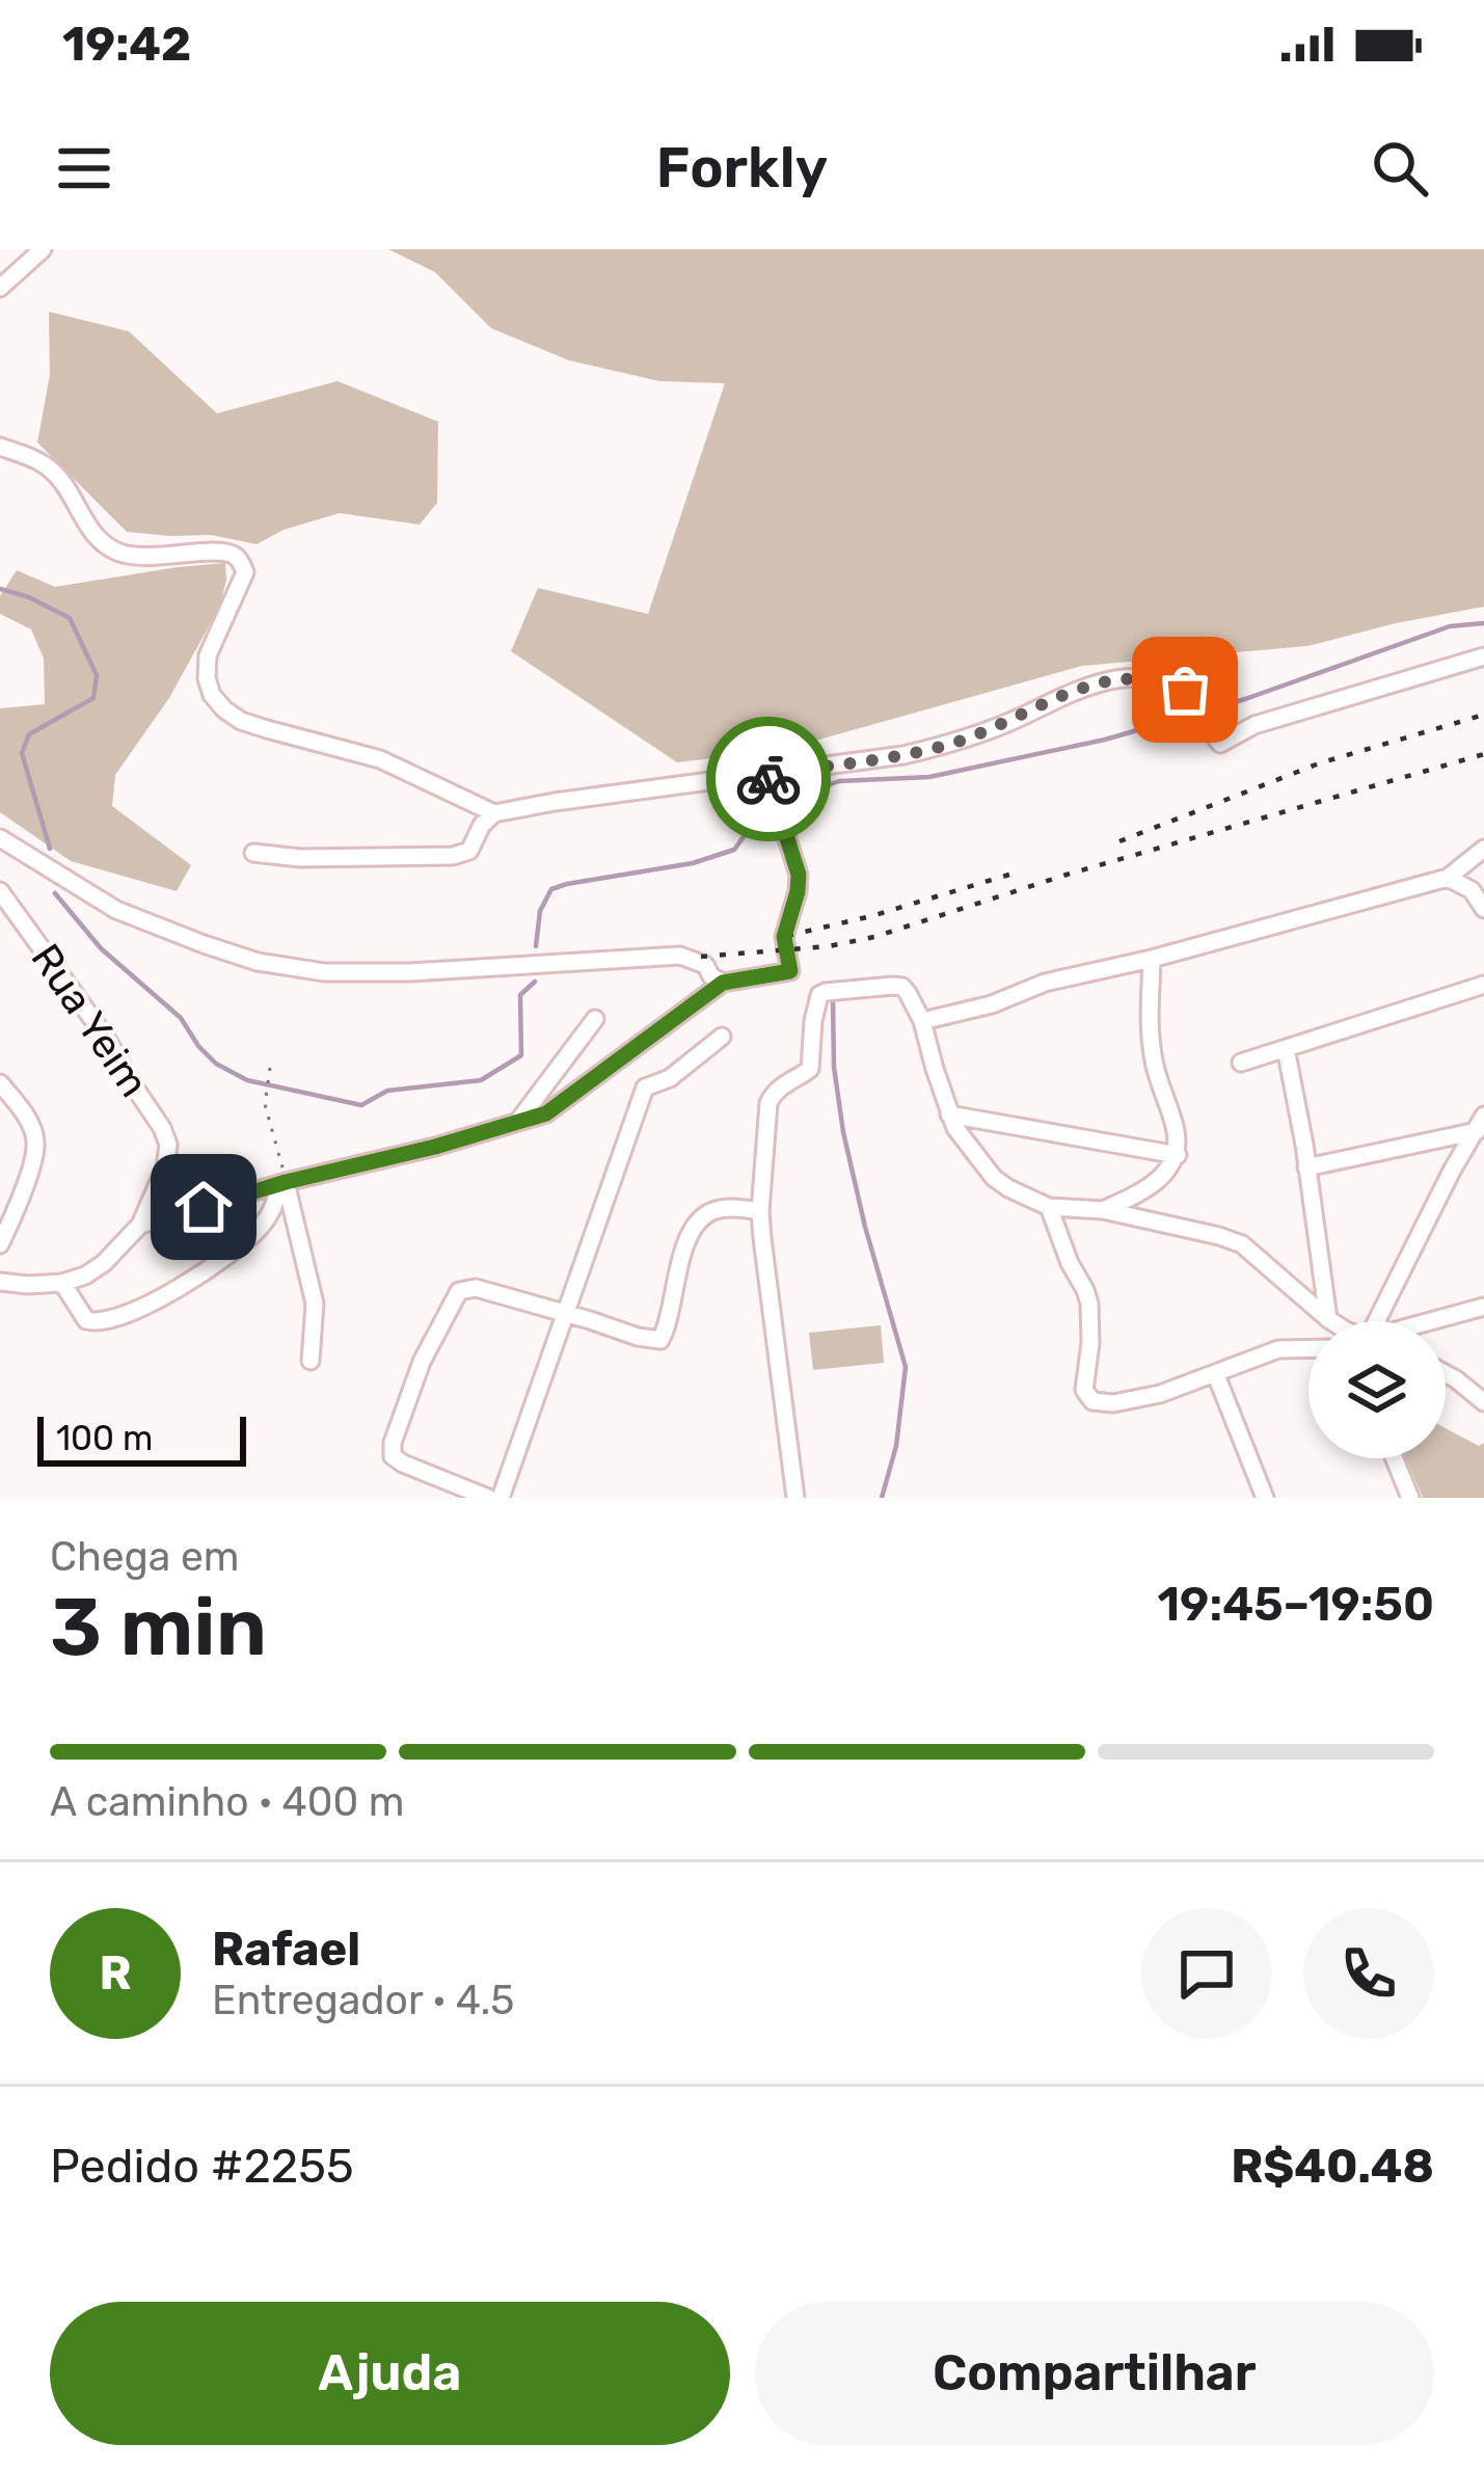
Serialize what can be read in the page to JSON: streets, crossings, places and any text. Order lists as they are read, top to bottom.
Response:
{
  "streets": {
    "street": ["Rua Yeim"]
  },
  "scale_bar": "100 m",
  "page": {
    "status": "19:42",
    "header": "Forkly",
    "scale": "100 m",
    "heading": ["3 min", "Chega em", "19:45–19:50"],
    "panel": [
      "Rafael",
      "Entregador · 4.5",
      "Pedido #2255",
      "R$40.48"
    ],
    "bar": "A caminho · 400 m",
    "round": "R",
    "buttons": ["Ajuda", "Compartilhar"]
  }
}
